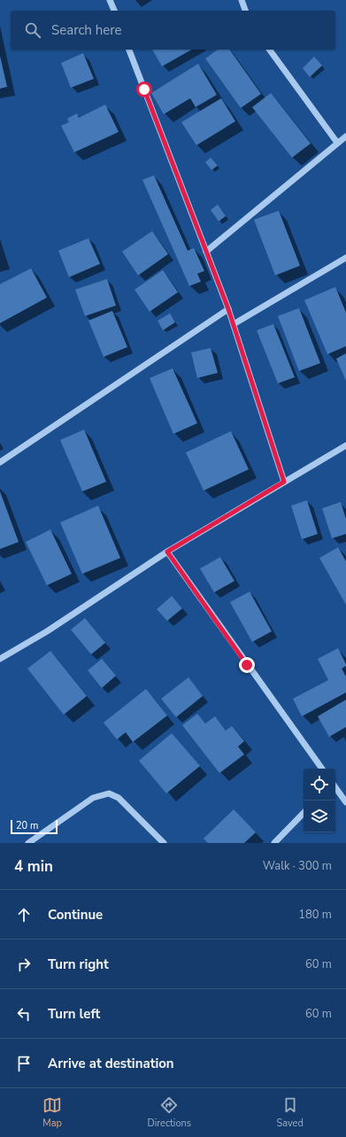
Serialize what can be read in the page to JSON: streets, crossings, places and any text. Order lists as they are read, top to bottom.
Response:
{
  "scale_bar": "20 m",
  "page": {
    "search": "Search here",
    "scale": "20 m",
    "heading": ["4 min", "Walk · 300 m"],
    "list": [
      ["Continue", "180 m"],
      ["Turn right", "60 m"],
      ["Turn left", "60 m"],
      "Arrive at destination"
    ],
    "nav": ["Map", "Directions", "Saved"]
  }
}
